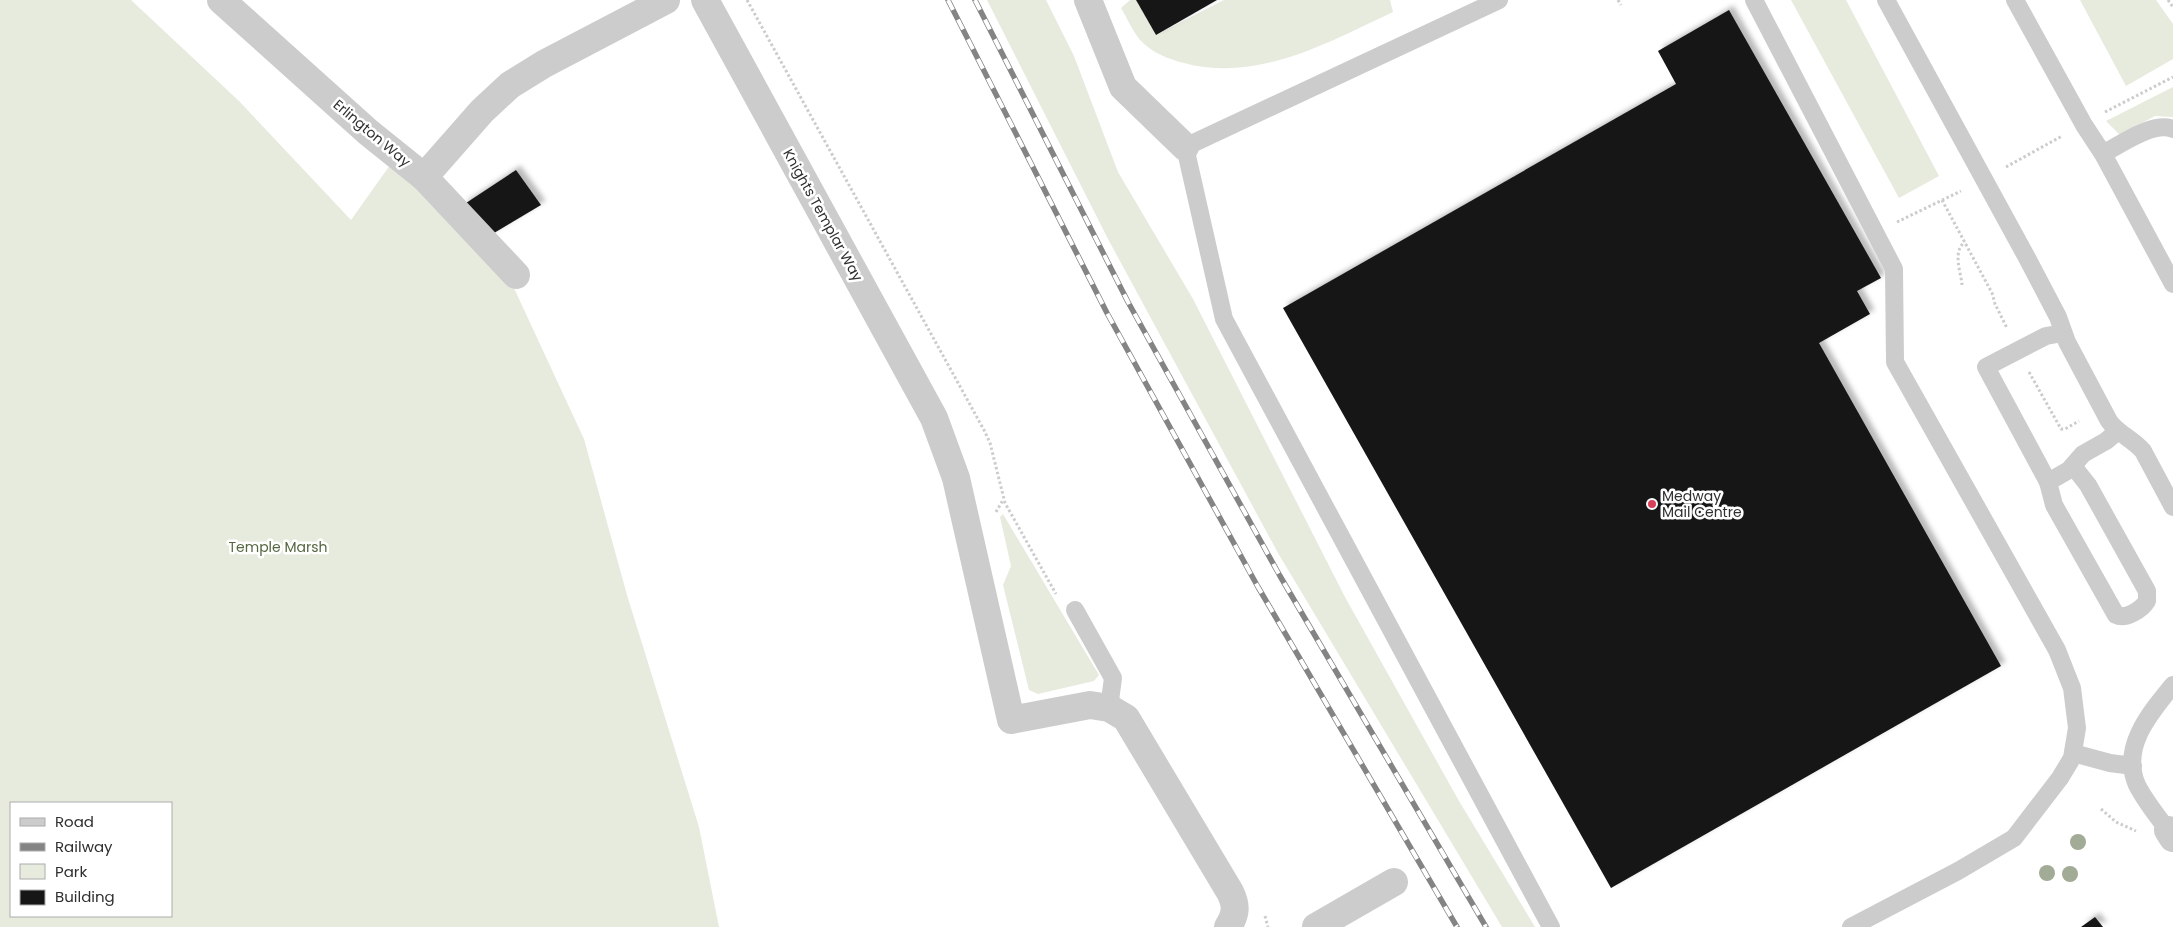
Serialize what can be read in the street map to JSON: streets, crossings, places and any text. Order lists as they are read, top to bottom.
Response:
{
  "streets": {
    "street": ["Erlington Way", "Knights Templar Way"]
  },
  "parks": ["Temple Marsh"],
  "places": ["Medway Mail Centre"],
  "legend": [
    "Road",
    "Railway",
    "Park",
    "Building"
  ]
}
